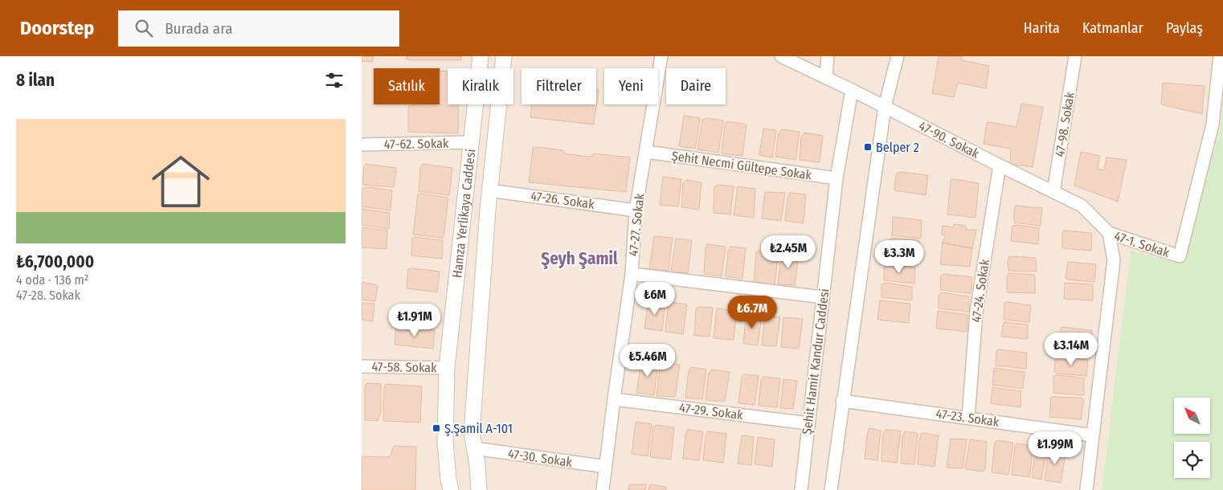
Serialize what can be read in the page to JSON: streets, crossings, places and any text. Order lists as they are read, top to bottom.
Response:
{
  "streets": {
    "street": [
      "47-98. Sokak",
      "47-90. Sokak",
      "47-62. Sokak",
      "Şehit Necmi Gültepe Sokak",
      "47-26. Sokak",
      "Hamza Yerlikaya Caddesi",
      "47-27. Sokak",
      "47-1. Sokak",
      "47-24. Sokak",
      "Şehit Hamit Kandur Caddesi",
      "47-58. Sokak",
      "47-29. Sokak",
      "47-23. Sokak",
      "47-30. Sokak"
    ]
  },
  "crossings": [
    ["47-98. Sokak", "47-90. Sokak"],
    ["47-90. Sokak", "47-1. Sokak"],
    ["47-90. Sokak", "47-24. Sokak"],
    ["47-90. Sokak", "Şehit Hamit Kandur Caddesi"],
    ["47-62. Sokak", "Hamza Yerlikaya Caddesi"],
    ["Şehit Necmi Gültepe Sokak", "47-27. Sokak"],
    ["Şehit Necmi Gültepe Sokak", "Şehit Hamit Kandur Caddesi"],
    ["47-26. Sokak", "Hamza Yerlikaya Caddesi"],
    ["47-26. Sokak", "47-27. Sokak"],
    ["Hamza Yerlikaya Caddesi", "47-58. Sokak"],
    ["Hamza Yerlikaya Caddesi", "47-30. Sokak"],
    ["47-27. Sokak", "47-29. Sokak"],
    ["47-27. Sokak", "47-30. Sokak"],
    ["47-1. Sokak", "47-23. Sokak"],
    ["47-24. Sokak", "47-23. Sokak"],
    ["Şehit Hamit Kandur Caddesi", "47-29. Sokak"]
  ],
  "districts": ["Şeyh Şamil"],
  "places": {
    "transit": ["Belper 2", "Ş.Şamil A-101"]
  },
  "north": "top left",
  "page": {
    "header": "Doorstep",
    "search": "Burada ara",
    "nav": ["Harita", "Katmanlar", "Paylaş"],
    "heading": "8 ilan",
    "chip": [
      "Satılık",
      "Kiralık",
      "Filtreler",
      "Yeni",
      "Daire"
    ],
    "list": [
      {
        "name": "₺6,700,000",
        "note": "4 oda · 136 m² · 47-28. Sokak"
      }
    ],
    "price": [
      "₺2.45M",
      "₺3.3M",
      "₺6M",
      "₺6.7M",
      "₺1.91M",
      "₺3.14M",
      "₺5.46M",
      "₺1.99M"
    ]
  }
}
